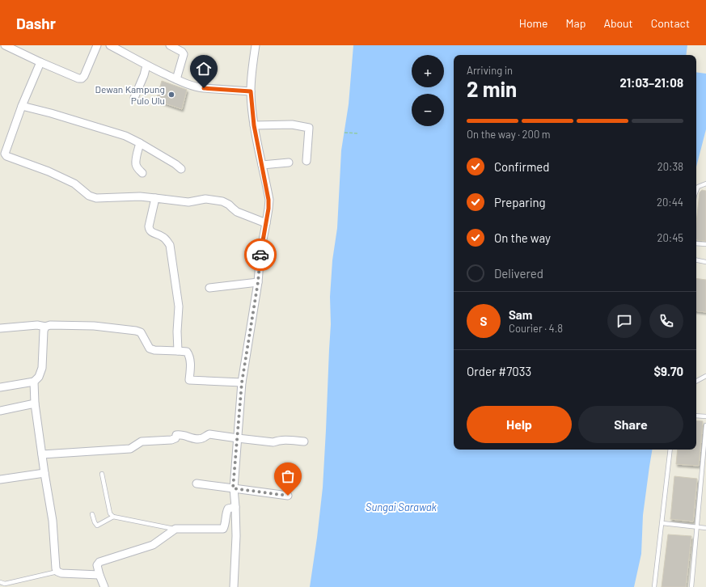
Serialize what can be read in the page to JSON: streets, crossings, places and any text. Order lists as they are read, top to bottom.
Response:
{
  "water": ["Sungai Sarawak"],
  "places": ["Dewan Kampung Pulo Ulu"],
  "page": {
    "header": "Dashr",
    "nav": [
      "Home",
      "Map",
      "About",
      "Contact"
    ],
    "map_buttons": ["+", "−"],
    "heading": ["2 min", "Arriving in", "21:03–21:08"],
    "panel": [
      "Sam",
      "Courier · 4.8",
      "Order #7033",
      "$9.70"
    ],
    "bar": "On the way · 200 m",
    "list": [
      ["Confirmed", "20:38"],
      ["Preparing", "20:44"],
      ["On the way", "20:45"],
      "Delivered"
    ],
    "round": "S",
    "buttons": ["Help", "Share"]
  }
}
